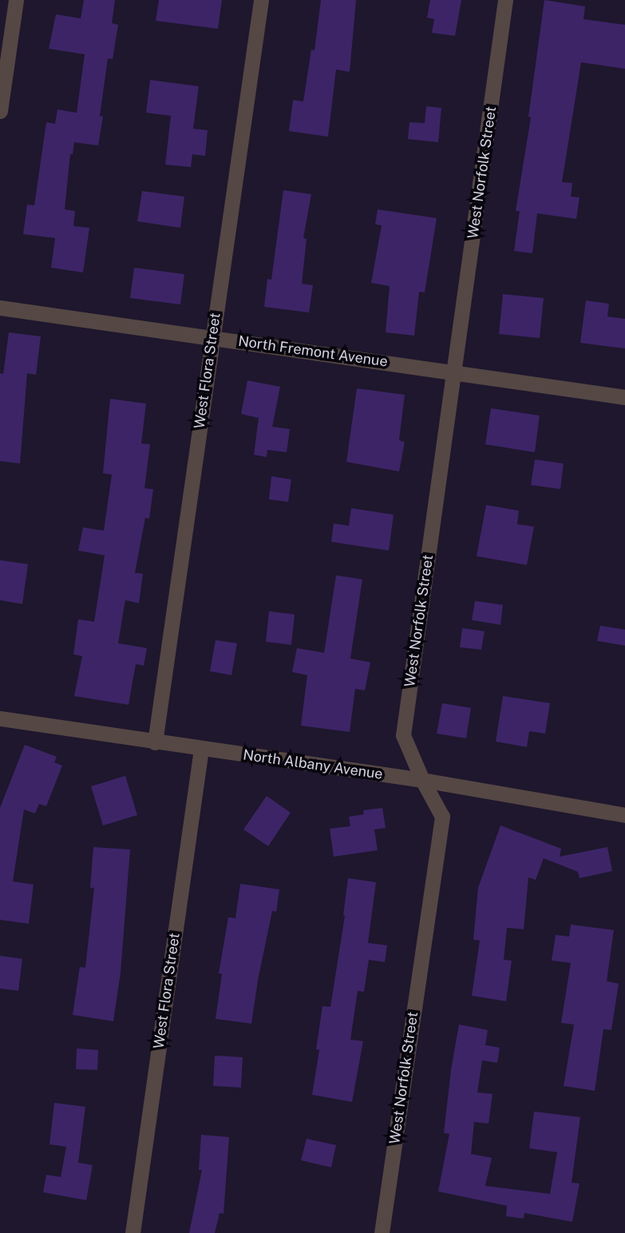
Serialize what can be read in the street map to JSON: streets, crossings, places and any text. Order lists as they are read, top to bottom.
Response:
{
  "streets": {
    "street": [
      "West Norfolk Street",
      "North Fremont Avenue",
      "West Flora Street",
      "North Albany Avenue"
    ]
  },
  "crossings": [
    ["West Norfolk Street", "North Fremont Avenue"],
    ["West Norfolk Street", "North Albany Avenue"],
    ["North Fremont Avenue", "West Flora Street"],
    ["West Flora Street", "North Albany Avenue"]
  ]
}
